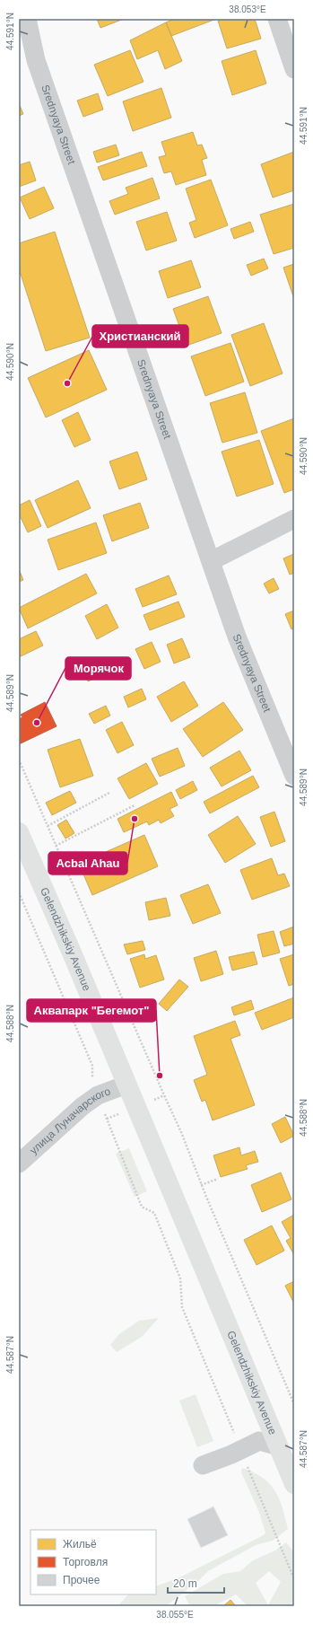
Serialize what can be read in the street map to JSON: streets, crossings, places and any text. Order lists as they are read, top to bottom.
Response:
{
  "streets": {
    "main road": ["Gelendzhikskiy Avenue"],
    "street": ["Srednyaya Street", "улица Луначарского"]
  },
  "crossings": [
    ["Gelendzhikskiy Avenue", "улица Луначарского"]
  ],
  "places": [
    "Христианский",
    "Морячок",
    "Acbal Ahau",
    "Аквапарк \"Бегемот\""
  ],
  "legend": ["Жильё", "Торговля", "Прочее"],
  "scale_bar": "20 m",
  "coordinates": [
    "38.053°E",
    "44.591°N",
    "44.590°N",
    "44.589°N",
    "44.588°N",
    "44.587°N",
    "38.055°E"
  ]
}
